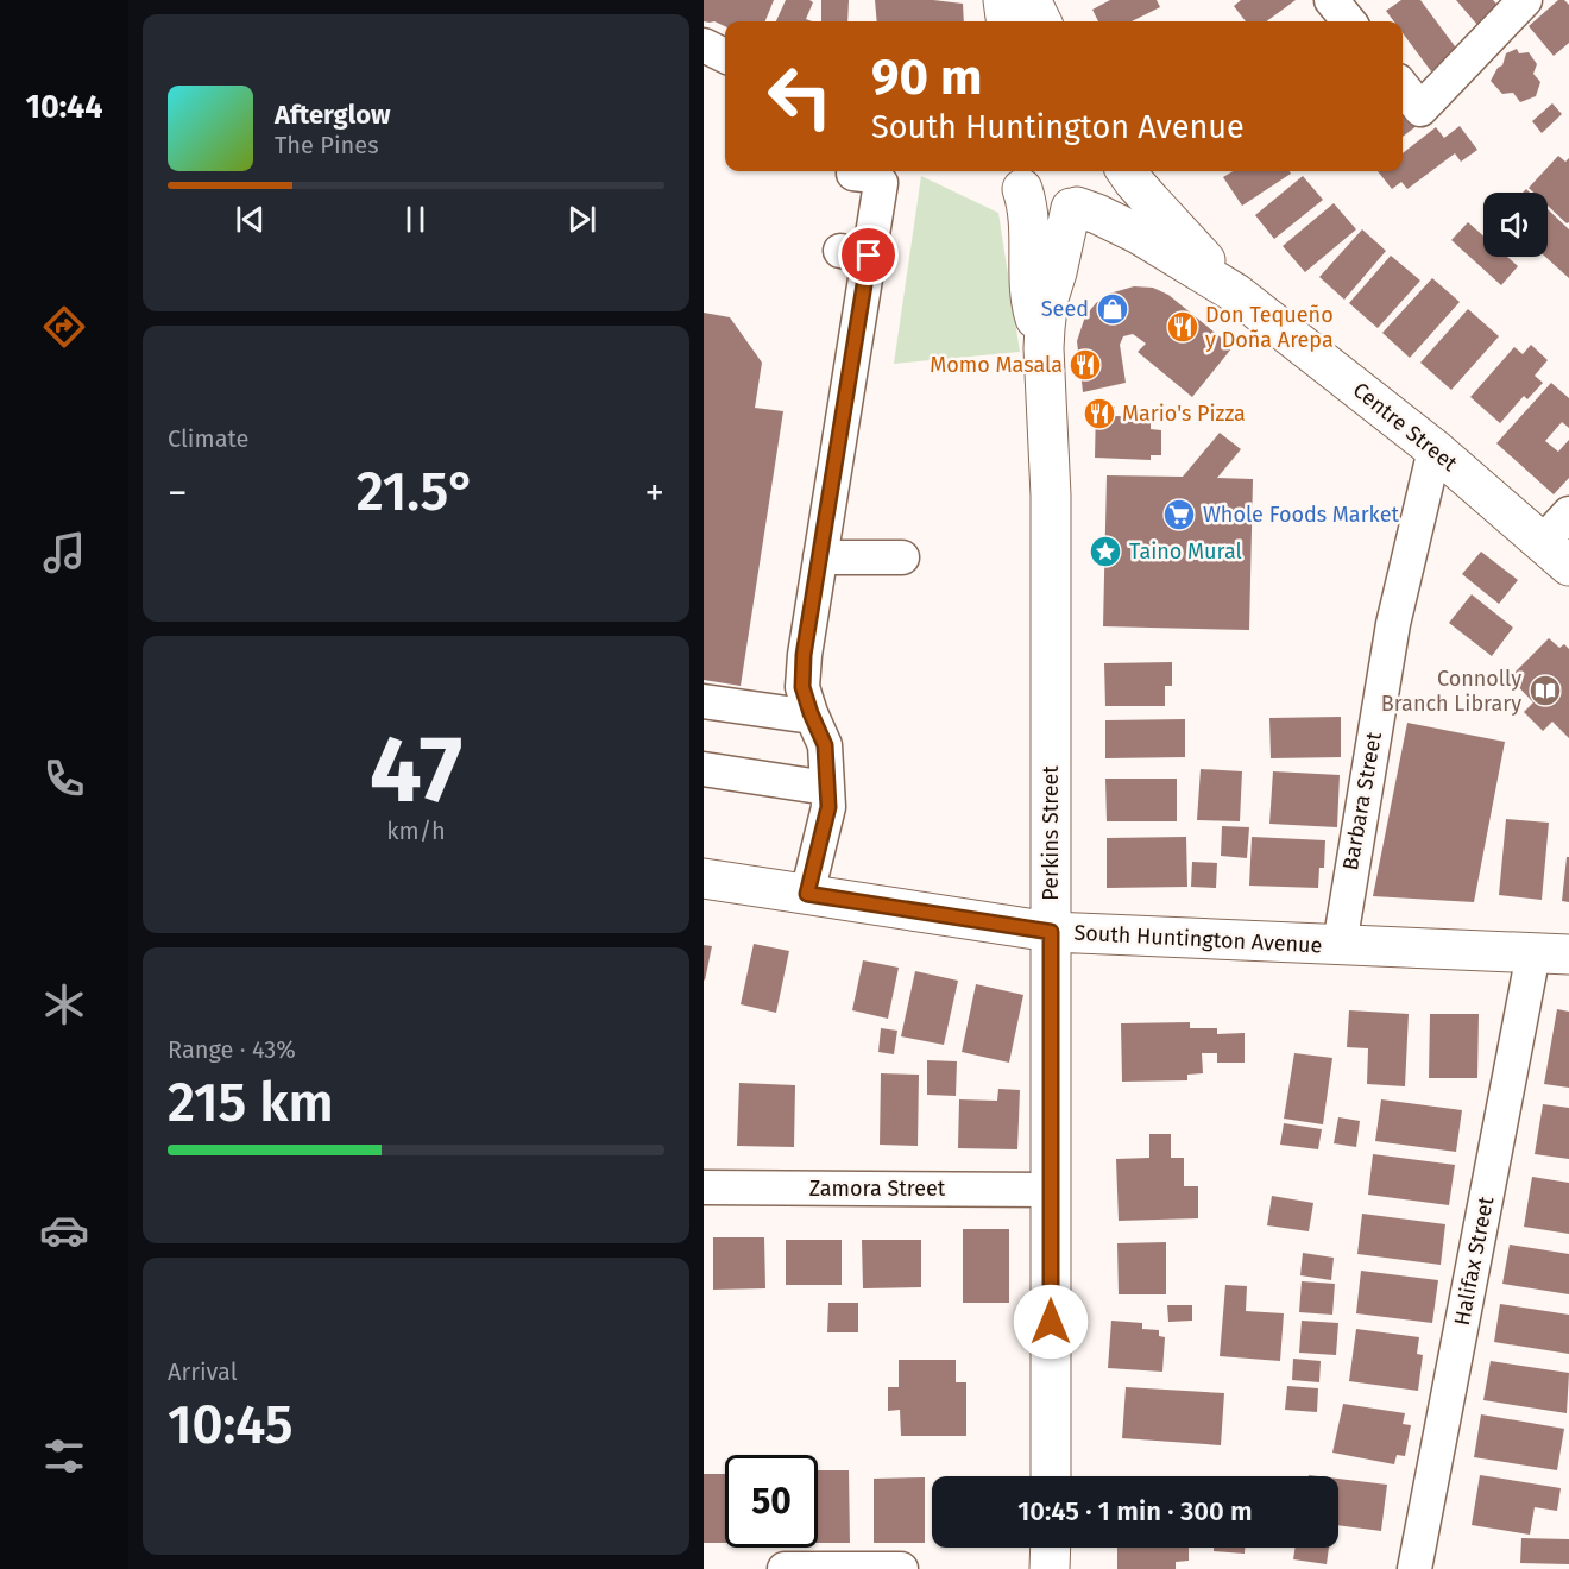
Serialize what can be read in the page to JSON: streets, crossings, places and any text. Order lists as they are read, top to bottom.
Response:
{
  "streets": {
    "main road": ["Centre Street", "Perkins Street", "South Huntington Avenue"],
    "street": ["Barbara Street", "Zamora Street", "Halifax Street"]
  },
  "crossings": [
    ["Centre Street", "Barbara Street"],
    ["Centre Street", "Perkins Street"],
    ["Barbara Street", "South Huntington Avenue"],
    ["Perkins Street", "South Huntington Avenue"],
    ["Perkins Street", "Zamora Street"],
    ["South Huntington Avenue", "Halifax Street"]
  ],
  "places": {
    "shop": ["Seed"],
    "restaurant": ["Don Tequeño y Doña Arepa", "Momo Masala", "Mario's Pizza"],
    "supermarket": ["Whole Foods Market"],
    "place": ["Taino Mural"],
    "library": ["Connolly Branch Library"]
  },
  "page": {
    "tabs": "10:44",
    "turn": ["90 m", "South Huntington Avenue"],
    "song": ["Afterglow", "The Pines"],
    "tile": [
      "Climate",
      ["47", "km/h"],
      ["Range · 43%", "215 km"],
      ["Arrival", "10:45"]
    ],
    "heat": ["−", "21.5°", "+"],
    "limit": "50",
    "trip": "10:45 · 1 min · 300 m"
  }
}
